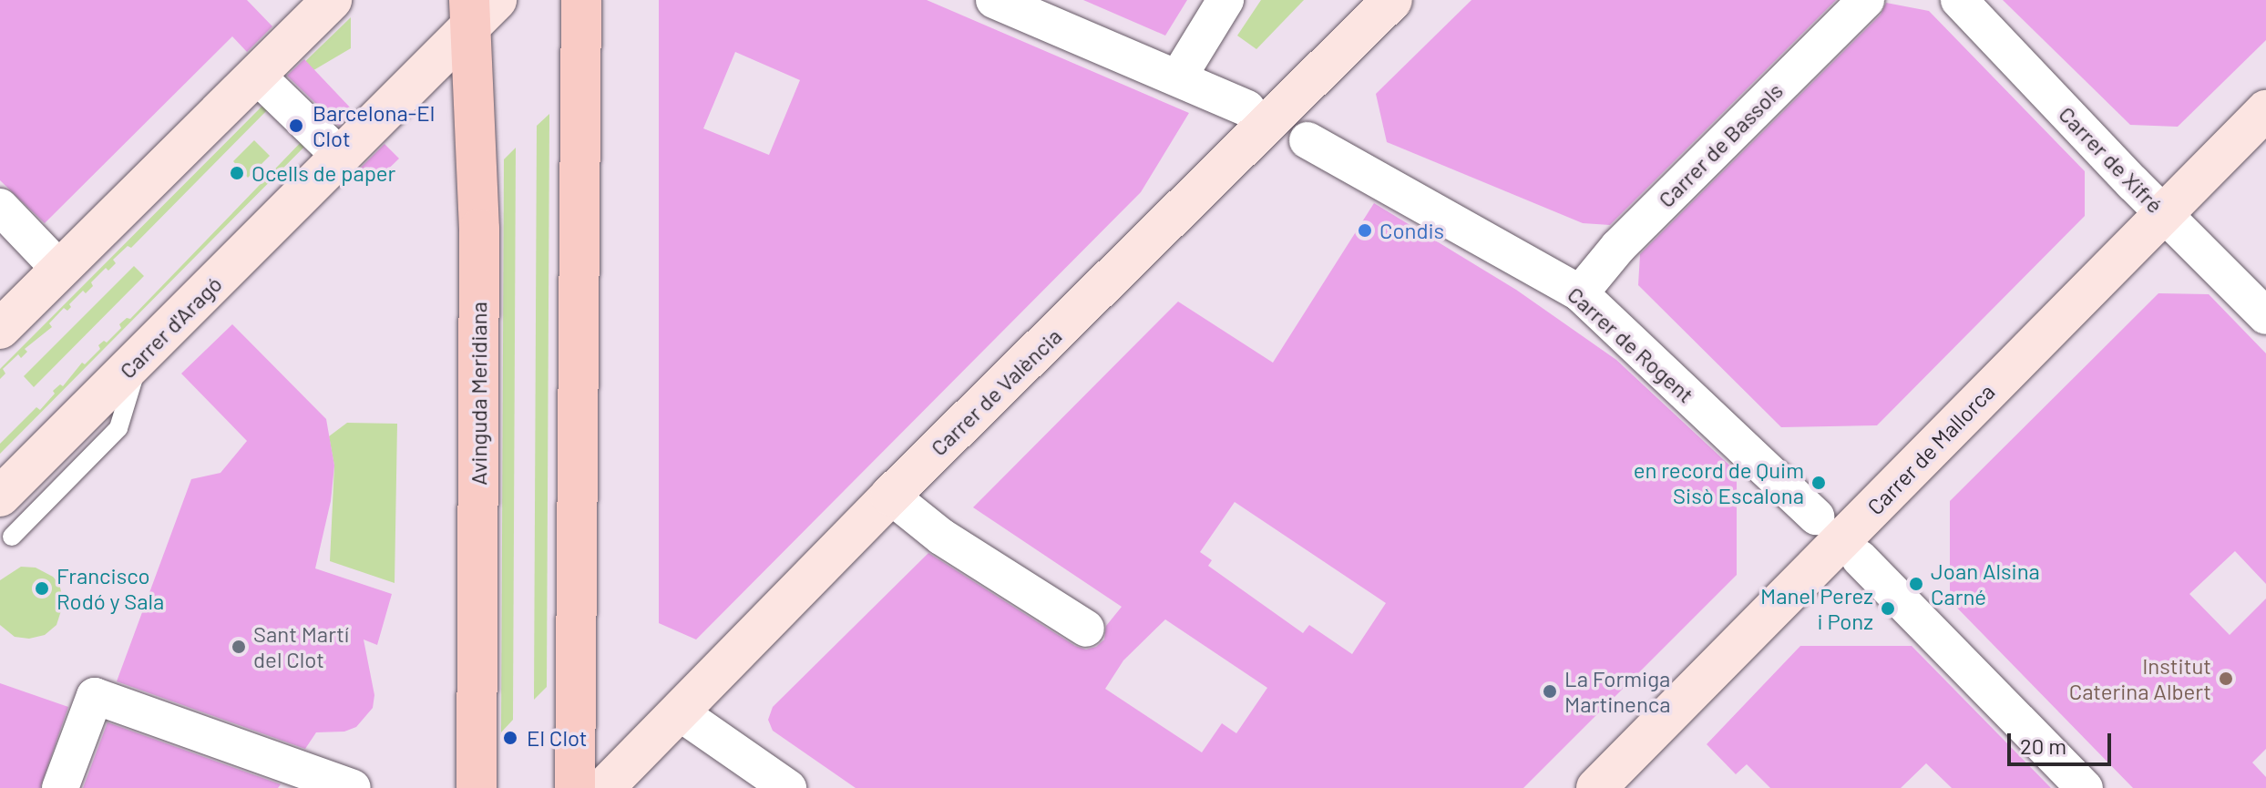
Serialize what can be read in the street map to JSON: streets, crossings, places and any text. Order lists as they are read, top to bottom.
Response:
{
  "streets": {
    "main road": [
      "Carrer d'Aragó",
      "Carrer de València",
      "Avinguda Meridiana",
      "Carrer de Mallorca"
    ],
    "street": ["Carrer de Bassols", "Carrer de Xifré", "Carrer de Rogent"]
  },
  "crossings": [
    ["Carrer de Bassols", "Carrer de Rogent"],
    ["Carrer de Xifré", "Carrer de Mallorca"],
    ["Carrer d'Aragó", "Avinguda Meridiana"]
  ],
  "places": [
    "Barcelona-El Clot",
    "Ocells de paper",
    "Condis",
    "en record de Quim Sisò Escalona",
    "Joan Alsina Carné",
    "Francisco Rodó y Sala",
    "Manel Perez i Ponz",
    "Sant Martí del Clot",
    "Institut Caterina Albert",
    "La Formiga Martinenca",
    "El Clot"
  ],
  "scale_bar": "20 m"
}
